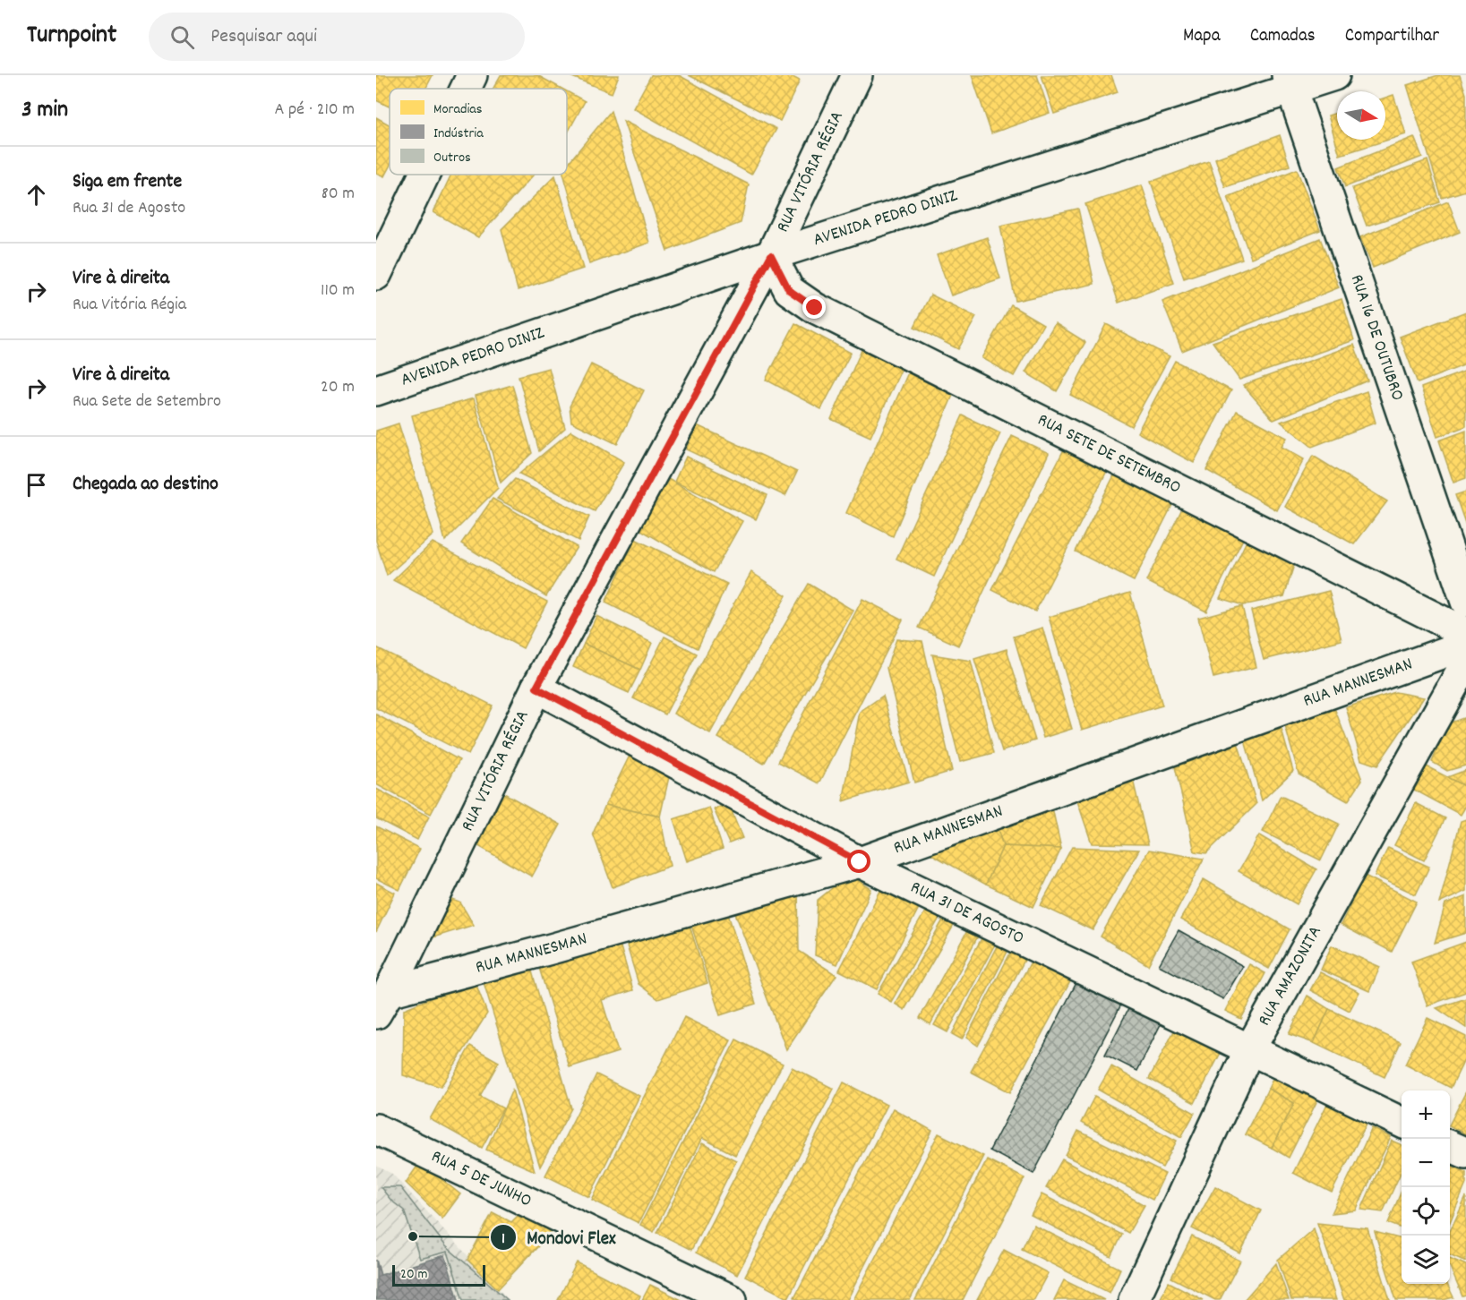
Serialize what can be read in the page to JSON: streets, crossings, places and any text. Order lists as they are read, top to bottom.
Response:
{
  "streets": {
    "street": [
      "RUA VITÓRIA RÉGIA",
      "AVENIDA PEDRO DINIZ",
      "RUA 16 DE OUTUBRO",
      "RUA SETE DE SETEMBRO",
      "RUA MANNESMAN",
      "RUA 31 DE AGOSTO",
      "RUA AMAZONITA",
      "RUA 5 DE JUNHO"
    ]
  },
  "crossings": [
    ["RUA VITÓRIA RÉGIA", "AVENIDA PEDRO DINIZ"],
    ["RUA VITÓRIA RÉGIA", "RUA SETE DE SETEMBRO"],
    ["RUA VITÓRIA RÉGIA", "RUA MANNESMAN"],
    ["RUA VITÓRIA RÉGIA", "RUA 31 DE AGOSTO"],
    ["AVENIDA PEDRO DINIZ", "RUA 16 DE OUTUBRO"],
    ["AVENIDA PEDRO DINIZ", "RUA SETE DE SETEMBRO"],
    ["RUA MANNESMAN", "RUA 31 DE AGOSTO"],
    ["RUA 31 DE AGOSTO", "RUA AMAZONITA"]
  ],
  "places": ["Mondovi Flex"],
  "legend": ["Moradias", "Indústria", "Outros"],
  "scale_bar": "20 m",
  "north": "right",
  "page": {
    "header": "Turnpoint",
    "search": "Pesquisar aqui",
    "nav": ["Mapa", "Camadas", "Compartilhar"],
    "heading": ["3 min", "A pé · 210 m"],
    "list": [
      ["Siga em frente", "Rua 31 de Agosto", "80 m"],
      ["Vire à direita", "Rua Vitória Régia", "110 m"],
      ["Vire à direita", "Rua Sete de Setembro", "20 m"],
      "Chegada ao destino"
    ],
    "map_buttons": ["+", "−"],
    "scale": "20 m"
  }
}
